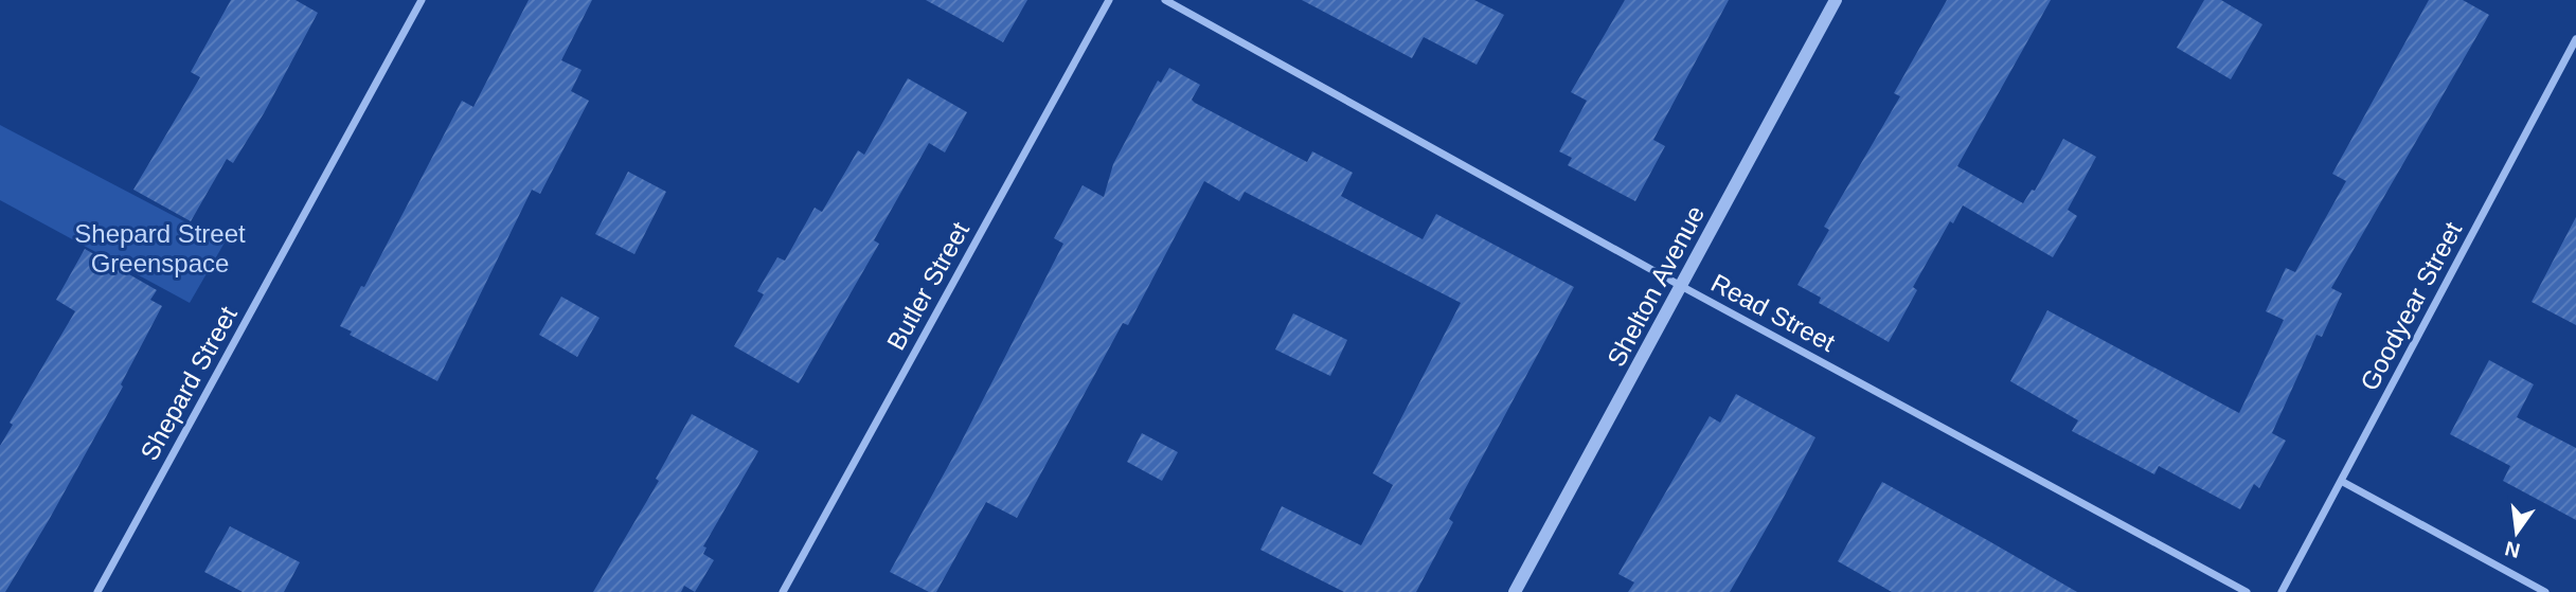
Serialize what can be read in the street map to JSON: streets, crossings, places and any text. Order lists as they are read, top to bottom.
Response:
{
  "streets": {
    "street": [
      "Butler Street",
      "Shelton Avenue",
      "Goodyear Street",
      "Read Street",
      "Shepard Street"
    ]
  },
  "crossings": [
    ["Shelton Avenue", "Read Street"]
  ],
  "parks": ["Shepard Street Greenspace"],
  "north": "bottom"
}
